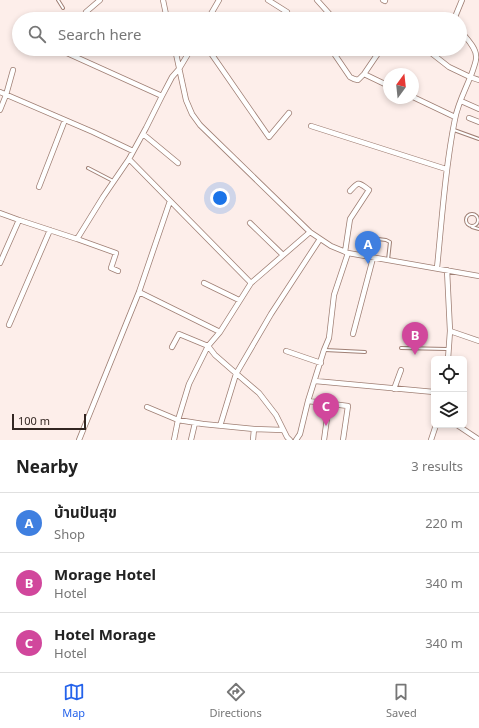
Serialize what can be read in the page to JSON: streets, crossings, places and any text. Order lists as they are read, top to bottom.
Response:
{
  "scale_bar": "100 m",
  "north": "top",
  "page": {
    "search": "Search here",
    "pins": ["A", "B", "C"],
    "scale": "100 m",
    "heading": ["Nearby", "3 results"],
    "list": [
      {
        "mark": "A",
        "name": "บ้านปันสุข",
        "note": "Shop",
        "value": "220 m"
      },
      {
        "mark": "B",
        "name": "Morage Hotel",
        "note": "Hotel",
        "value": "340 m"
      },
      {
        "mark": "C",
        "name": "Hotel Morage",
        "note": "Hotel",
        "value": "340 m"
      }
    ],
    "nav": ["Map", "Directions", "Saved"]
  }
}
